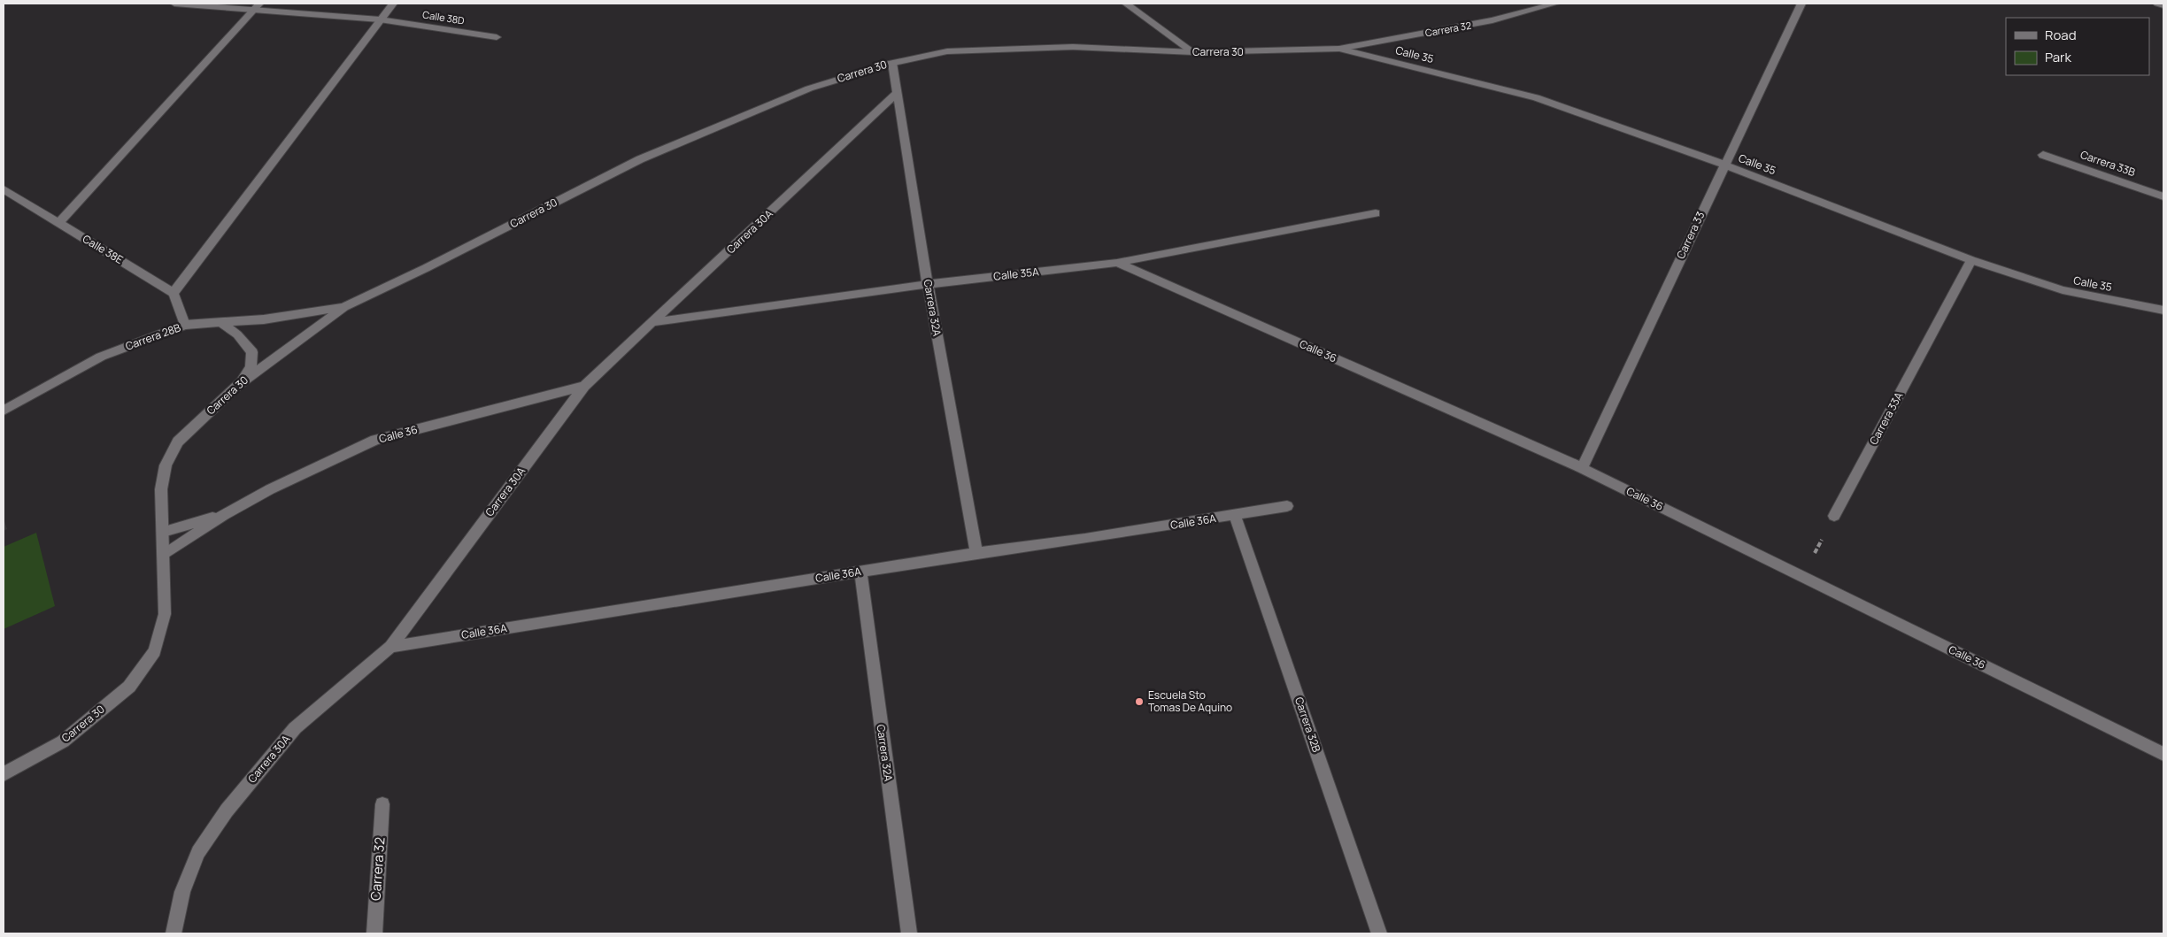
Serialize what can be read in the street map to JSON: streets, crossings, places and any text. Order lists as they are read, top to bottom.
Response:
{
  "streets": {
    "street": [
      "Calle 38D",
      "Carrera 32",
      "Carrera 30",
      "Calle 35",
      "Carrera 30A",
      "Carrera 33",
      "Calle 38E",
      "Calle 35A",
      "Carrera 32A",
      "Carrera 28B",
      "Calle 36",
      "Carrera 33A",
      "Calle 36A",
      "Carrera 32B"
    ],
    "lane": ["Carrera 33B"]
  },
  "crossings": [
    ["Carrera 32", "Carrera 30"],
    ["Carrera 32", "Calle 35"],
    ["Carrera 30", "Calle 35"],
    ["Carrera 30", "Carrera 32A"],
    ["Carrera 30", "Carrera 28B"],
    ["Carrera 30", "Calle 36"],
    ["Calle 35", "Carrera 33"],
    ["Calle 35", "Carrera 33A"],
    ["Carrera 30A", "Calle 35A"],
    ["Carrera 30A", "Carrera 32A"],
    ["Carrera 30A", "Calle 36"],
    ["Carrera 30A", "Calle 36A"],
    ["Carrera 33", "Calle 36"],
    ["Calle 35A", "Carrera 32A"],
    ["Calle 35A", "Calle 36"],
    ["Carrera 32A", "Calle 36A"],
    ["Calle 36A", "Carrera 32B"]
  ],
  "places": ["Escuela Sto Tomas De Aquino"],
  "legend": ["Road", "Park"]
}
